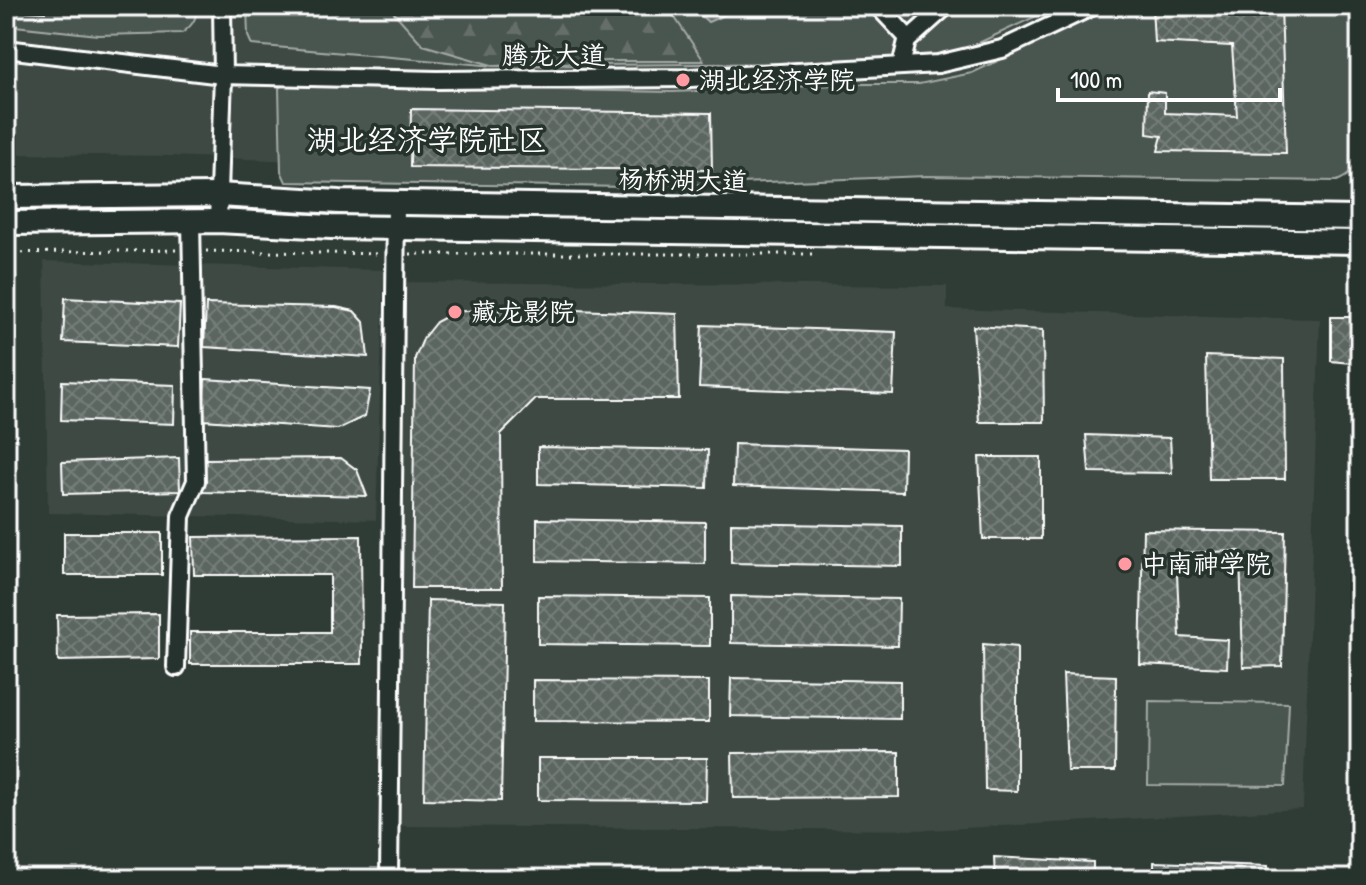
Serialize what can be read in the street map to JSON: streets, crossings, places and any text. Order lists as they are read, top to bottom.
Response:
{
  "streets": {
    "main road": ["杨桥湖大道"],
    "street": ["腾龙大道"]
  },
  "districts": ["湖北经济学院社区"],
  "places": ["湖北经济学院", "藏龙影院", "中南神学院"],
  "scale_bar": "100 m"
}
